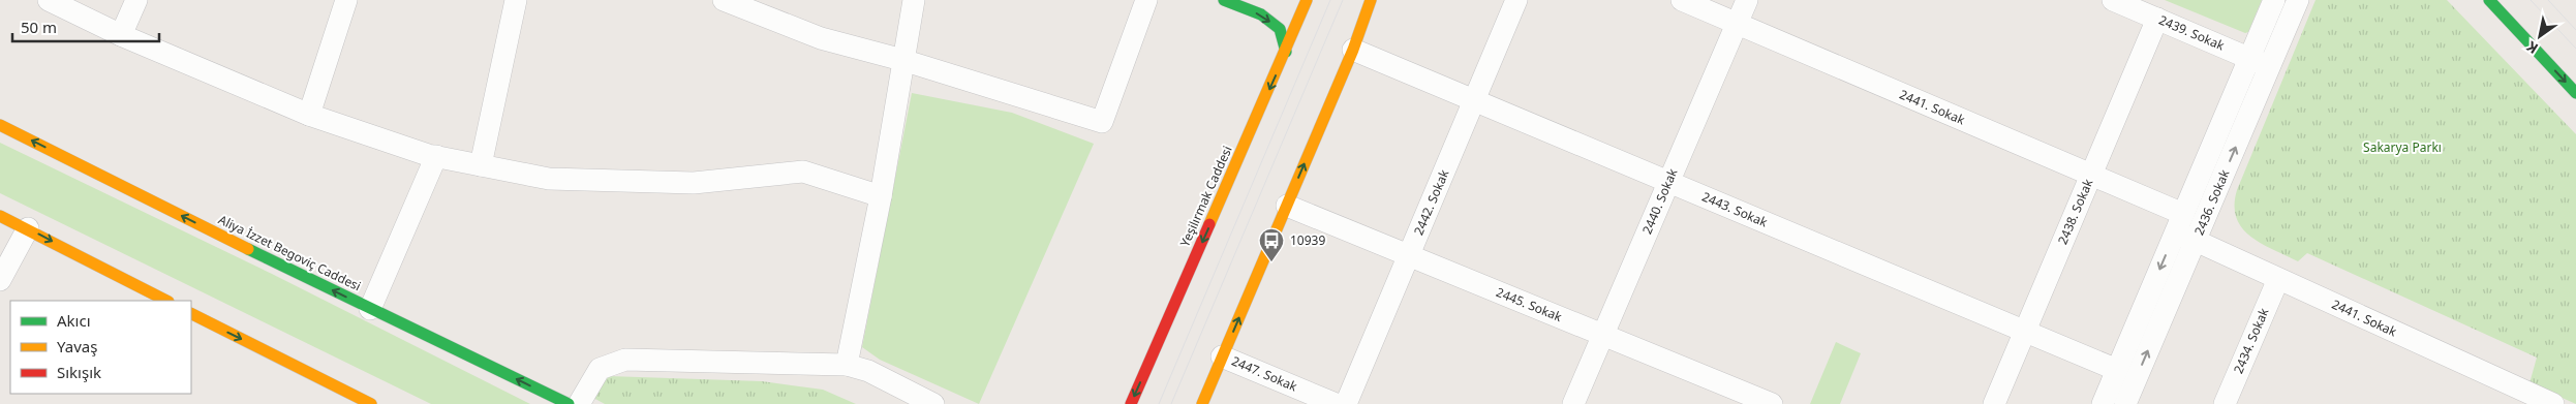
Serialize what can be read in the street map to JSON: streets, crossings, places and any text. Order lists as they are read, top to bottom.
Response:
{
  "streets": {
    "main road": ["Yeşilırmak Caddesi", "Aliya İzzet Begoviç Caddesi"],
    "street": [
      "2439. Sokak",
      "2441. Sokak",
      "2440. Sokak",
      "2442. Sokak",
      "2436. Sokak",
      "2443. Sokak",
      "2438. Sokak",
      "2445. Sokak",
      "2434. Sokak",
      "2447. Sokak"
    ]
  },
  "crossings": [
    ["2439. Sokak", "2436. Sokak"],
    ["2439. Sokak", "2438. Sokak"],
    ["2441. Sokak", "2440. Sokak"],
    ["2441. Sokak", "2436. Sokak"],
    ["2441. Sokak", "2438. Sokak"],
    ["2441. Sokak", "2434. Sokak"],
    ["2440. Sokak", "2443. Sokak"],
    ["2440. Sokak", "2445. Sokak"],
    ["2442. Sokak", "2443. Sokak"],
    ["2442. Sokak", "2445. Sokak"],
    ["2436. Sokak", "2443. Sokak"],
    ["2443. Sokak", "2438. Sokak"]
  ],
  "parks": ["Sakarya Parkı"],
  "places": {
    "bus stop": ["10939"]
  },
  "legend": ["Akıcı", "Yavaş", "Sıkışık"],
  "scale_bar": "50 m",
  "north": "bottom left"
}
